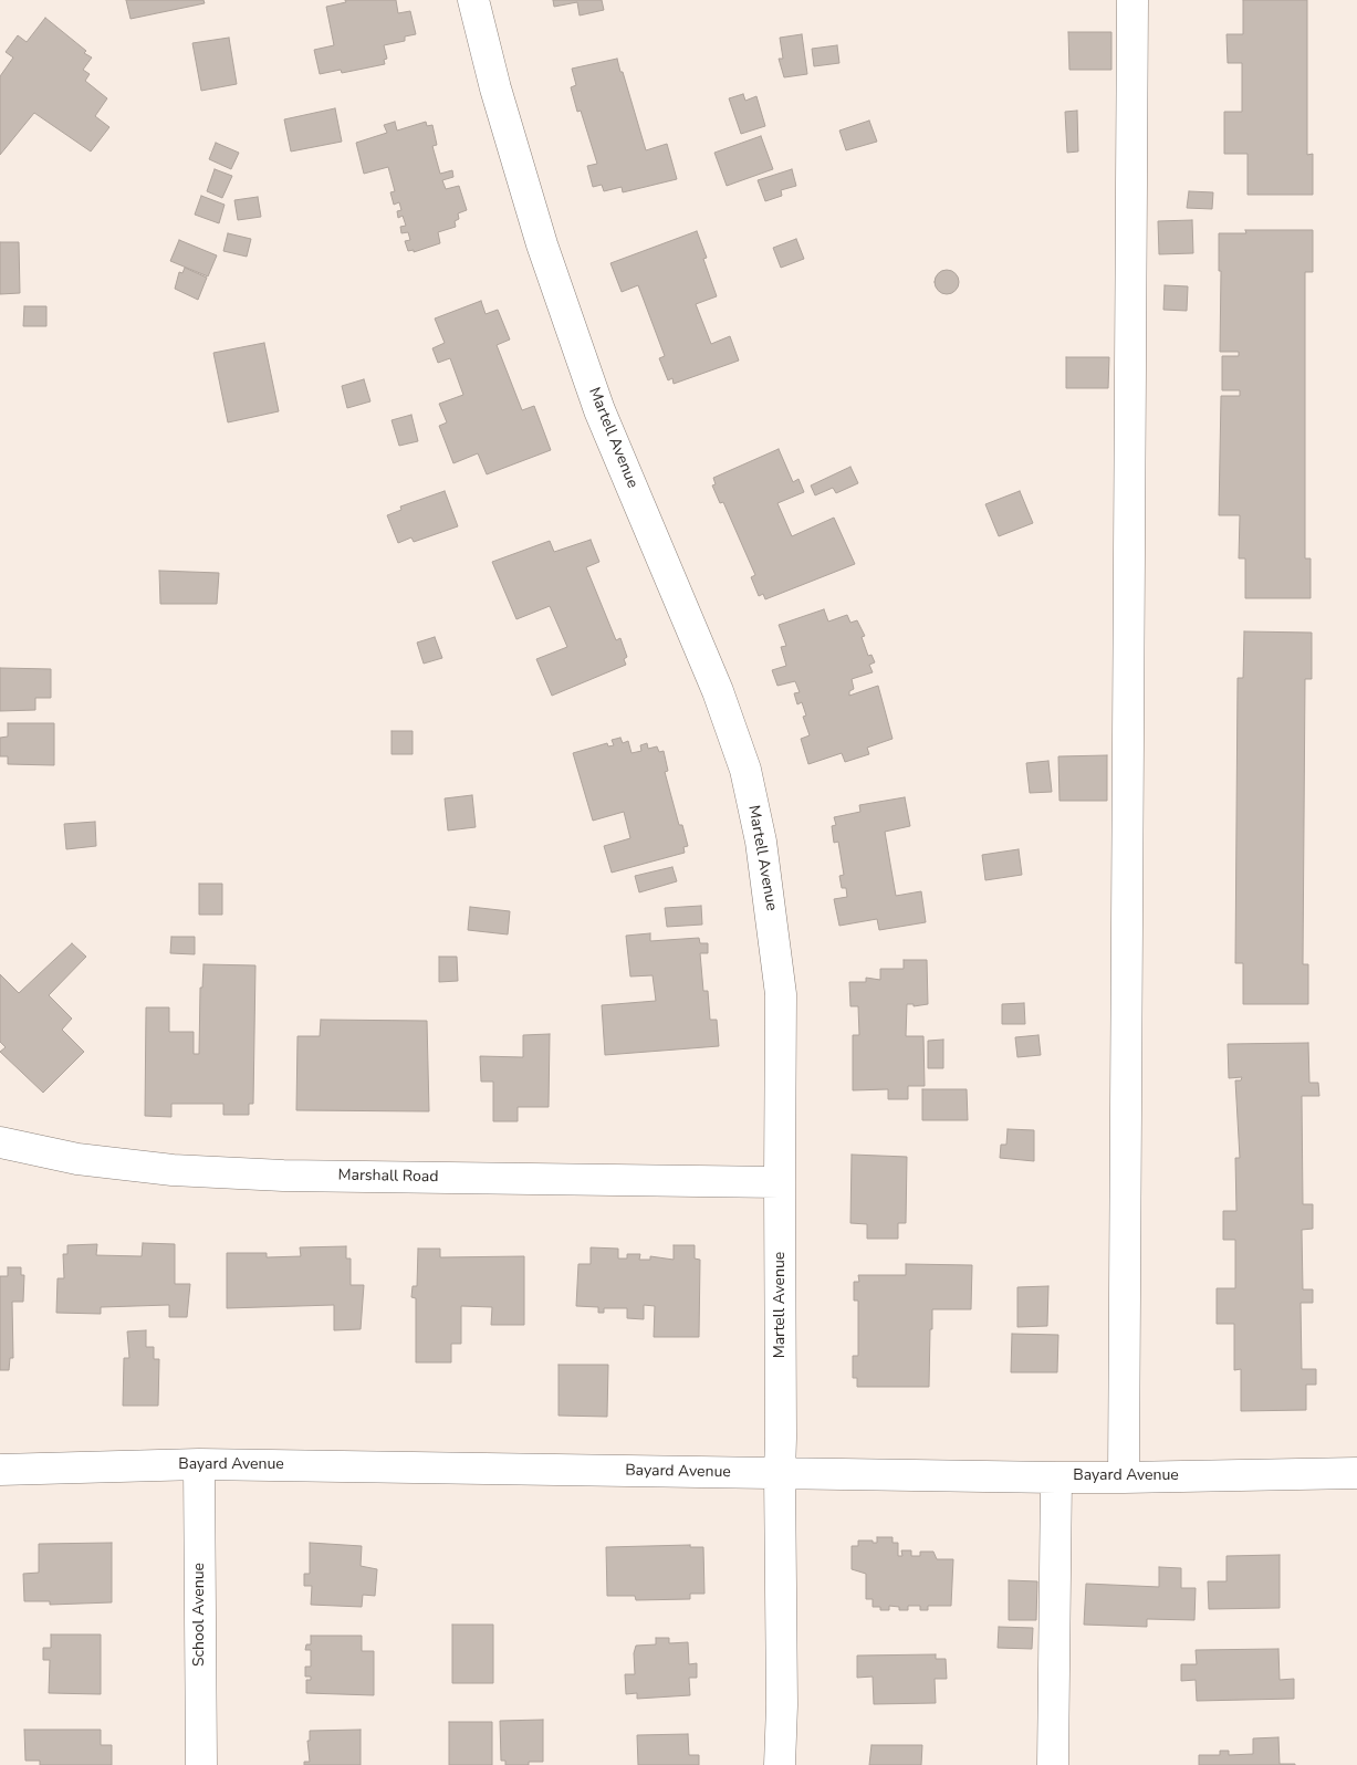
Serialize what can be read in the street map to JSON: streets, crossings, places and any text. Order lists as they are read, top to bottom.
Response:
{
  "streets": {
    "street": [
      "Martell Avenue",
      "Marshall Road",
      "Bayard Avenue",
      "School Avenue"
    ]
  },
  "crossings": [
    ["Martell Avenue", "Marshall Road"],
    ["Martell Avenue", "Bayard Avenue"],
    ["Bayard Avenue", "School Avenue"]
  ]
}
